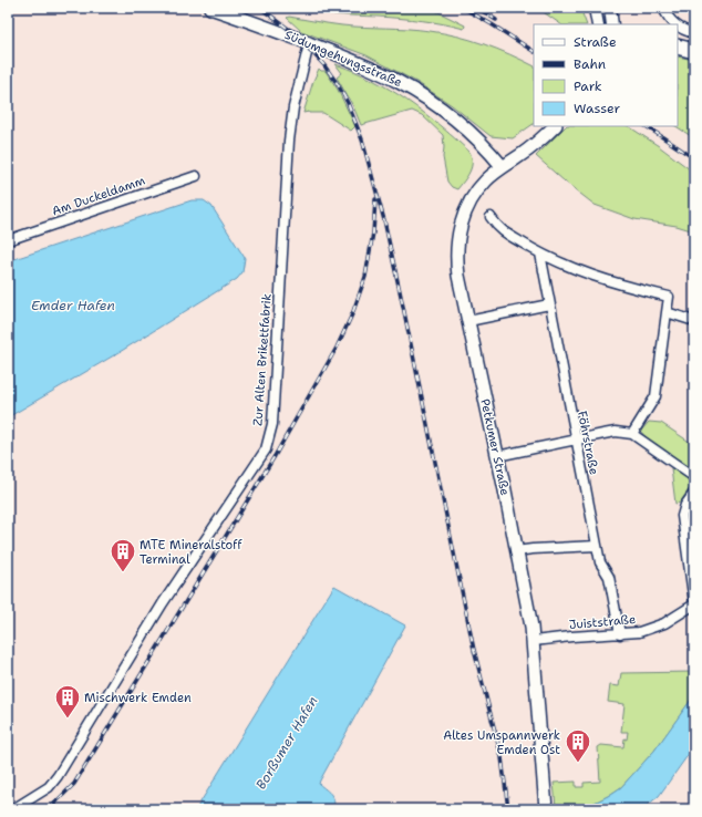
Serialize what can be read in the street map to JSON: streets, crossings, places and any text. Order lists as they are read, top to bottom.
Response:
{
  "streets": {
    "main road": ["Südumgehungsstraße", "Petkumer Straße"],
    "street": [
      "Am Duckeldamm",
      "Zur Alten Brikettfabrik",
      "Föhrstraße",
      "Juiststraße"
    ]
  },
  "crossings": [
    ["Südumgehungsstraße", "Zur Alten Brikettfabrik"],
    ["Südumgehungsstraße", "Petkumer Straße"],
    ["Föhrstraße", "Juiststraße"],
    ["Petkumer Straße", "Juiststraße"]
  ],
  "water": ["Emder Hafen", "Borßumer Hafen"],
  "places": {
    "building": ["MTE Mineralstoff Terminal", "Mischwerk Emden", "Altes Umspannwerk Emden Ost"]
  },
  "legend": [
    "Straße",
    "Bahn",
    "Park",
    "Wasser"
  ]
}
